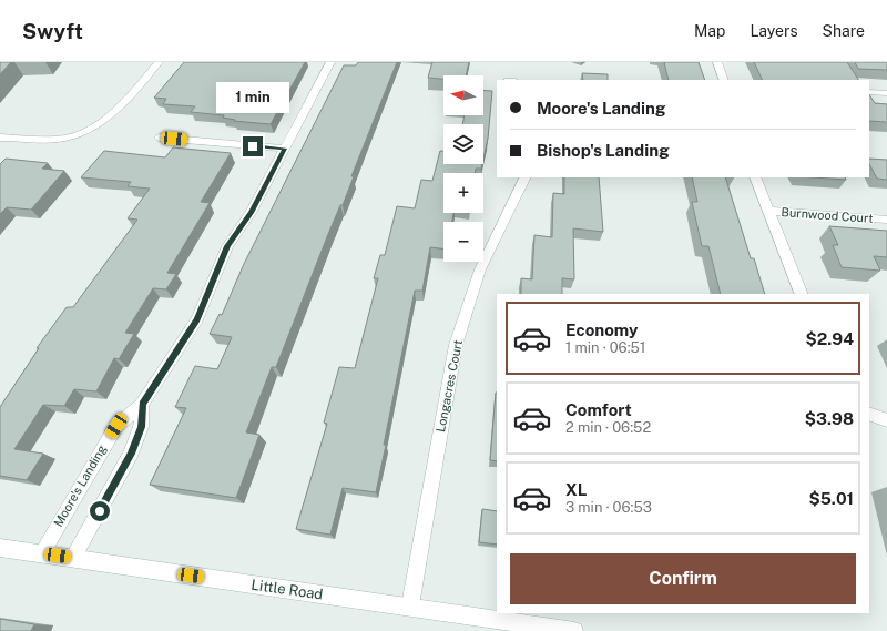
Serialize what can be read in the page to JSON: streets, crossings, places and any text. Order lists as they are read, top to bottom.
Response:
{
  "streets": {
    "street": [
      "Burnwood Court",
      "Longacres Court",
      "Moore's Landing",
      "Little Road"
    ]
  },
  "crossings": [
    ["Longacres Court", "Little Road"],
    ["Moore's Landing", "Little Road"]
  ],
  "north": "left",
  "page": {
    "header": "Swyft",
    "nav": ["Map", "Layers", "Share"],
    "map_buttons": ["+", "−"],
    "banner": ["Moore's Landing", "Bishop's Landing"],
    "bubble": "1 min",
    "list": [
      {
        "name": "Economy",
        "note": "1 min · 06:51",
        "value": "$2.94"
      },
      {
        "name": "Comfort",
        "note": "2 min · 06:52",
        "value": "$3.98"
      },
      {
        "name": "XL",
        "note": "3 min · 06:53",
        "value": "$5.01"
      }
    ],
    "buttons": "Confirm"
  }
}
